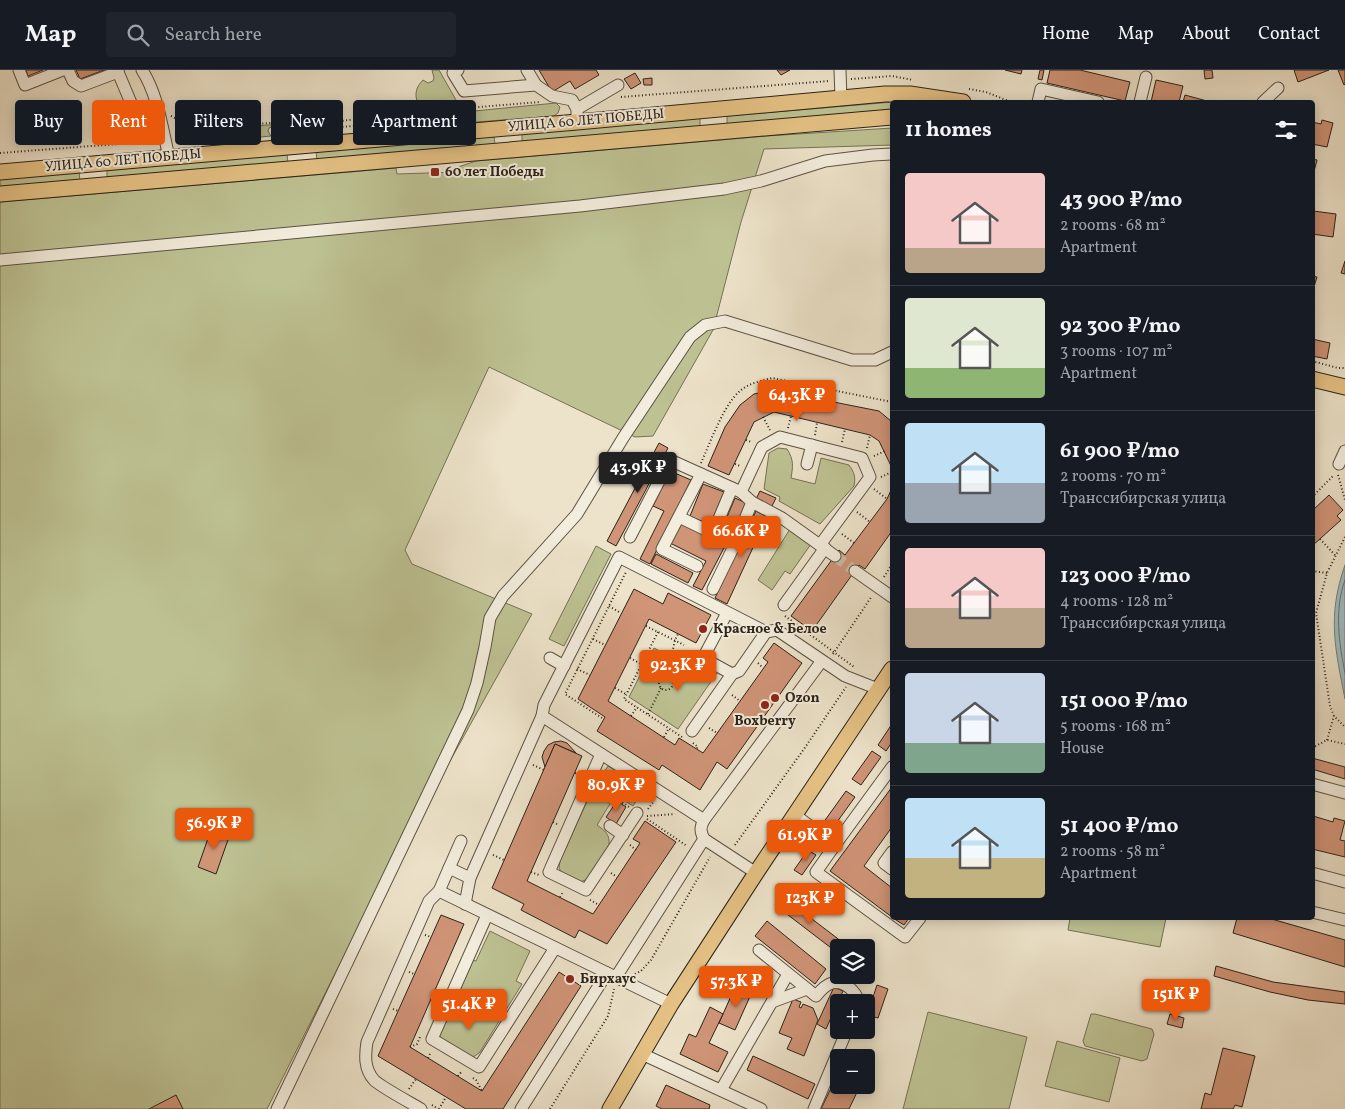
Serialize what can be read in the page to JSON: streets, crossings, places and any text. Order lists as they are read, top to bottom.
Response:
{
  "streets": {
    "main road": ["УЛИЦА 60 ЛЕТ ПОБЕДЫ"]
  },
  "places": {
    "transit": ["60 лет Победы"],
    "other": [
      "Красное & Белое",
      "Ozon",
      "Boxberry",
      "Бирхаус"
    ]
  },
  "page": {
    "header": "Map",
    "search": "Search here",
    "nav": [
      "Home",
      "Map",
      "About",
      "Contact"
    ],
    "chip": [
      "Buy",
      "Rent",
      "Filters",
      "New",
      "Apartment"
    ],
    "heading": "11 homes",
    "list": [
      {
        "name": "43 900 ₽/mo",
        "note": "2 rooms · 68 m² · Apartment"
      },
      {
        "name": "92 300 ₽/mo",
        "note": "3 rooms · 107 m² · Apartment"
      },
      {
        "name": "61 900 ₽/mo",
        "note": "2 rooms · 70 m² · Транссибирская улица"
      },
      {
        "name": "123 000 ₽/mo",
        "note": "4 rooms · 128 m² · Транссибирская улица"
      },
      {
        "name": "151 000 ₽/mo",
        "note": "5 rooms · 168 m² · House"
      },
      {
        "name": "51 400 ₽/mo",
        "note": "2 rooms · 58 m² · Apartment"
      }
    ],
    "price": [
      "64.3K ₽",
      "43.9K ₽",
      "66.6K ₽",
      "92.3K ₽",
      "80.9K ₽",
      "56.9K ₽",
      "61.9K ₽",
      "123K ₽",
      "57.3K ₽",
      "151K ₽",
      "51.4K ₽"
    ],
    "map_buttons": ["+", "−"]
  }
}
